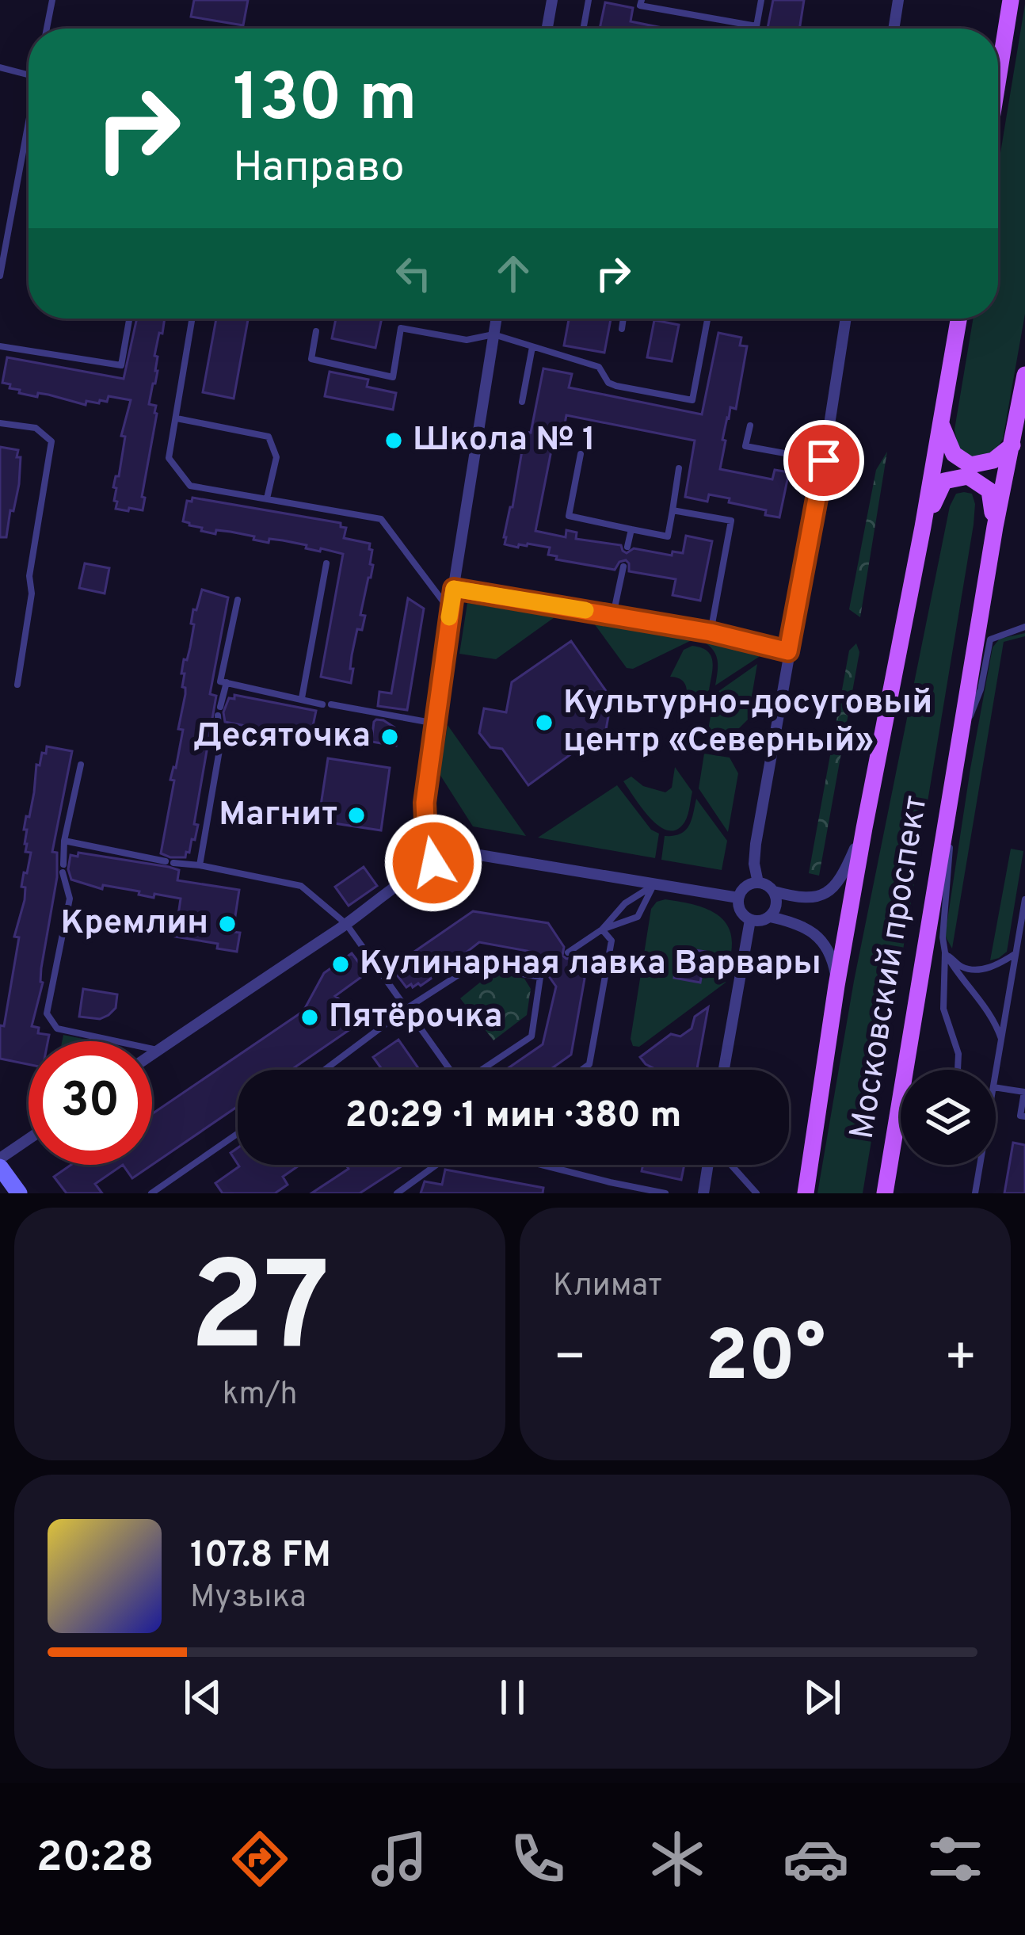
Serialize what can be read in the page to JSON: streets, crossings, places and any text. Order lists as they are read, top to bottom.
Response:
{
  "streets": {
    "main road": ["Московский проспект"]
  },
  "places": [
    "Школа № 1",
    "Культурно-досуговый центр «Северный»",
    "Десяточка",
    "Магнит",
    "Кремлин",
    "Кулинарная лавка Варвары",
    "Пятёрочка"
  ],
  "page": {
    "turn": ["130 m", "Направо"],
    "limit": "30",
    "trip": "20:29 · 1 мин · 380 m",
    "tile": [
      ["27", "km/h"],
      "Климат"
    ],
    "heat": ["−", "20°", "+"],
    "song": ["107.8 FM", "Музыка"],
    "tabs": "20:28"
  }
}
